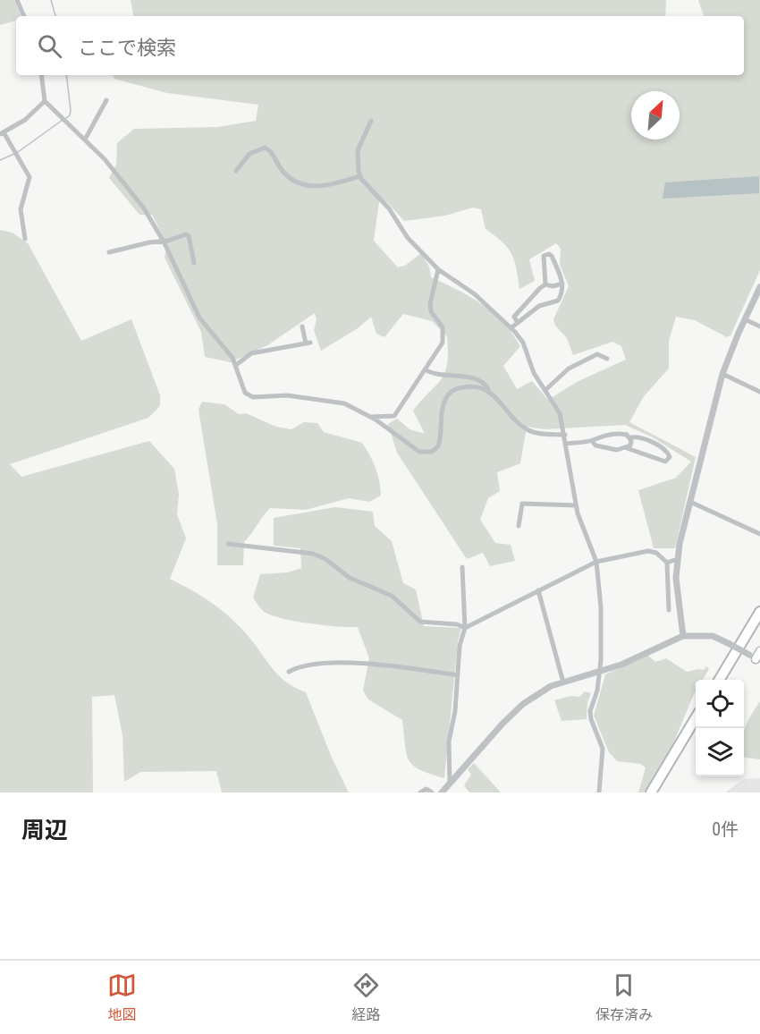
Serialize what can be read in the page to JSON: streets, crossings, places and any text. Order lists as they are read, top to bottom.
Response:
{
  "north": "top right",
  "page": {
    "search": "ここで検索",
    "heading": ["周辺", "0件"],
    "nav": ["地図", "経路", "保存済み"]
  }
}
